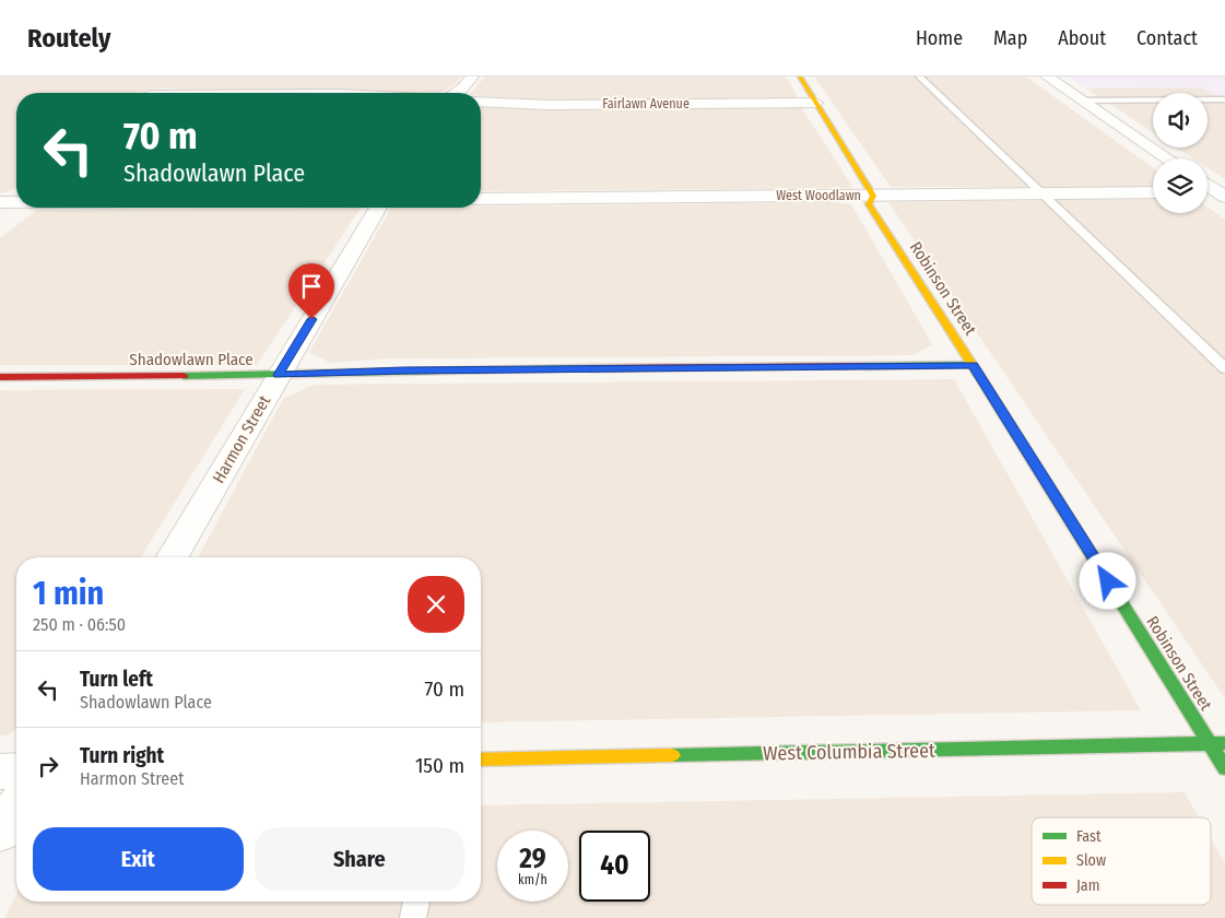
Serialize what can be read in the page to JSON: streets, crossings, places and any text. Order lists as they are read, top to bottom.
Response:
{
  "streets": {
    "street": [
      "Fairlawn Avenue",
      "West Woodlawn",
      "Robinson Street",
      "Shadowlawn Place",
      "Harmon Street",
      "West Columbia Street"
    ]
  },
  "crossings": [
    ["Fairlawn Avenue", "Robinson Street"],
    ["West Woodlawn", "Robinson Street"],
    ["Robinson Street", "Shadowlawn Place"],
    ["Robinson Street", "West Columbia Street"],
    ["Shadowlawn Place", "Harmon Street"]
  ],
  "legend": ["Fast", "Slow", "Jam"],
  "page": {
    "header": "Routely",
    "nav": [
      "Home",
      "Map",
      "About",
      "Contact"
    ],
    "turn": ["70 m", "Shadowlawn Place"],
    "heading": ["1 min", "250 m · 06:50"],
    "list": [
      {
        "name": "Turn left",
        "note": "Shadowlawn Place",
        "value": "70 m"
      },
      {
        "name": "Turn right",
        "note": "Harmon Street",
        "value": "150 m"
      }
    ],
    "buttons": ["Exit", "Share"],
    "speed": "29 km/h",
    "limit": "40"
  }
}
